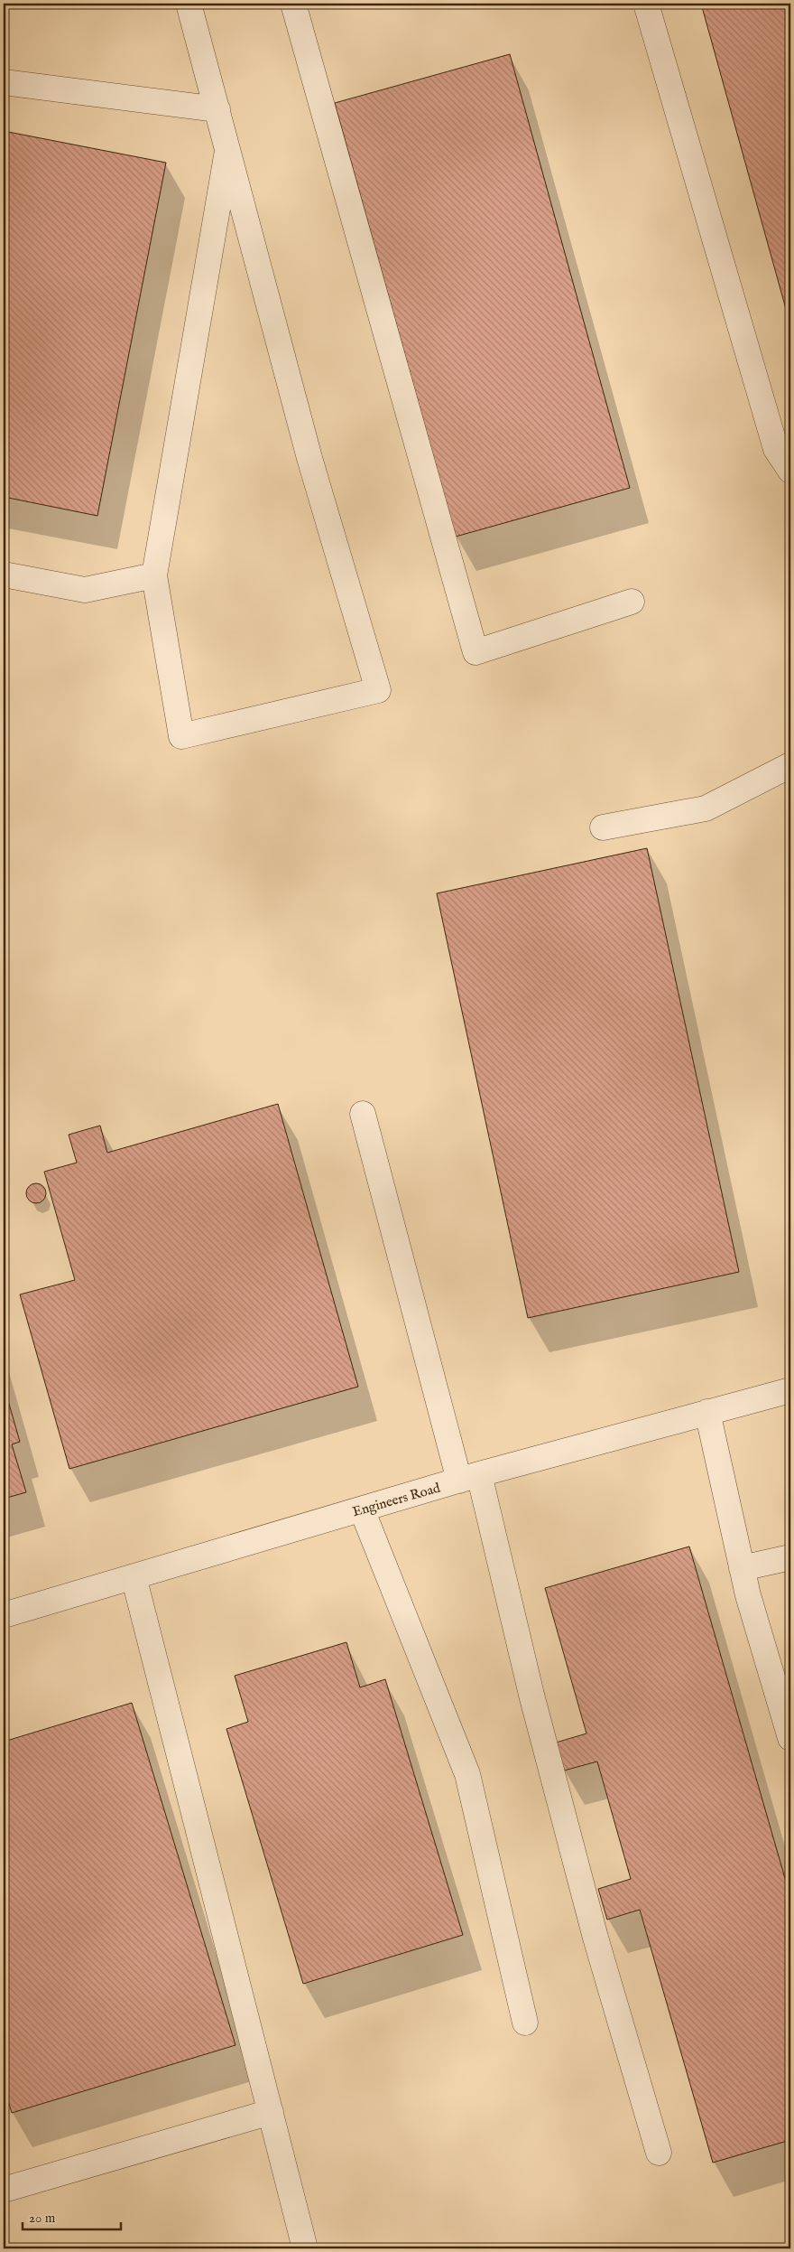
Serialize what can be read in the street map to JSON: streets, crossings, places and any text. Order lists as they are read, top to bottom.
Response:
{
  "streets": {
    "street": ["Engineers Road"]
  },
  "scale_bar": "20 m"
}
